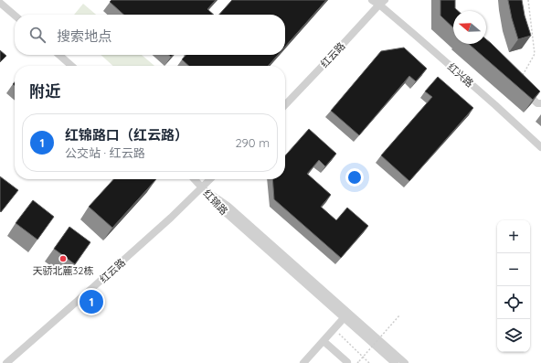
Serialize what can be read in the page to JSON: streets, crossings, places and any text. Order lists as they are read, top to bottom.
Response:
{
  "streets": {
    "street": ["红云路", "红兴路", "红锦路"]
  },
  "crossings": [
    ["红云路", "红兴路"],
    ["红云路", "红锦路"]
  ],
  "places": ["天骄北麓32栋"],
  "north": "left",
  "page": {
    "search": "搜索地点",
    "heading": "附近",
    "list": [
      {
        "mark": "1",
        "name": "红锦路口（红云路）",
        "note": "公交站 · 红云路",
        "value": "290 m"
      }
    ],
    "map_buttons": ["+", "−"],
    "pins": "1"
  }
}
